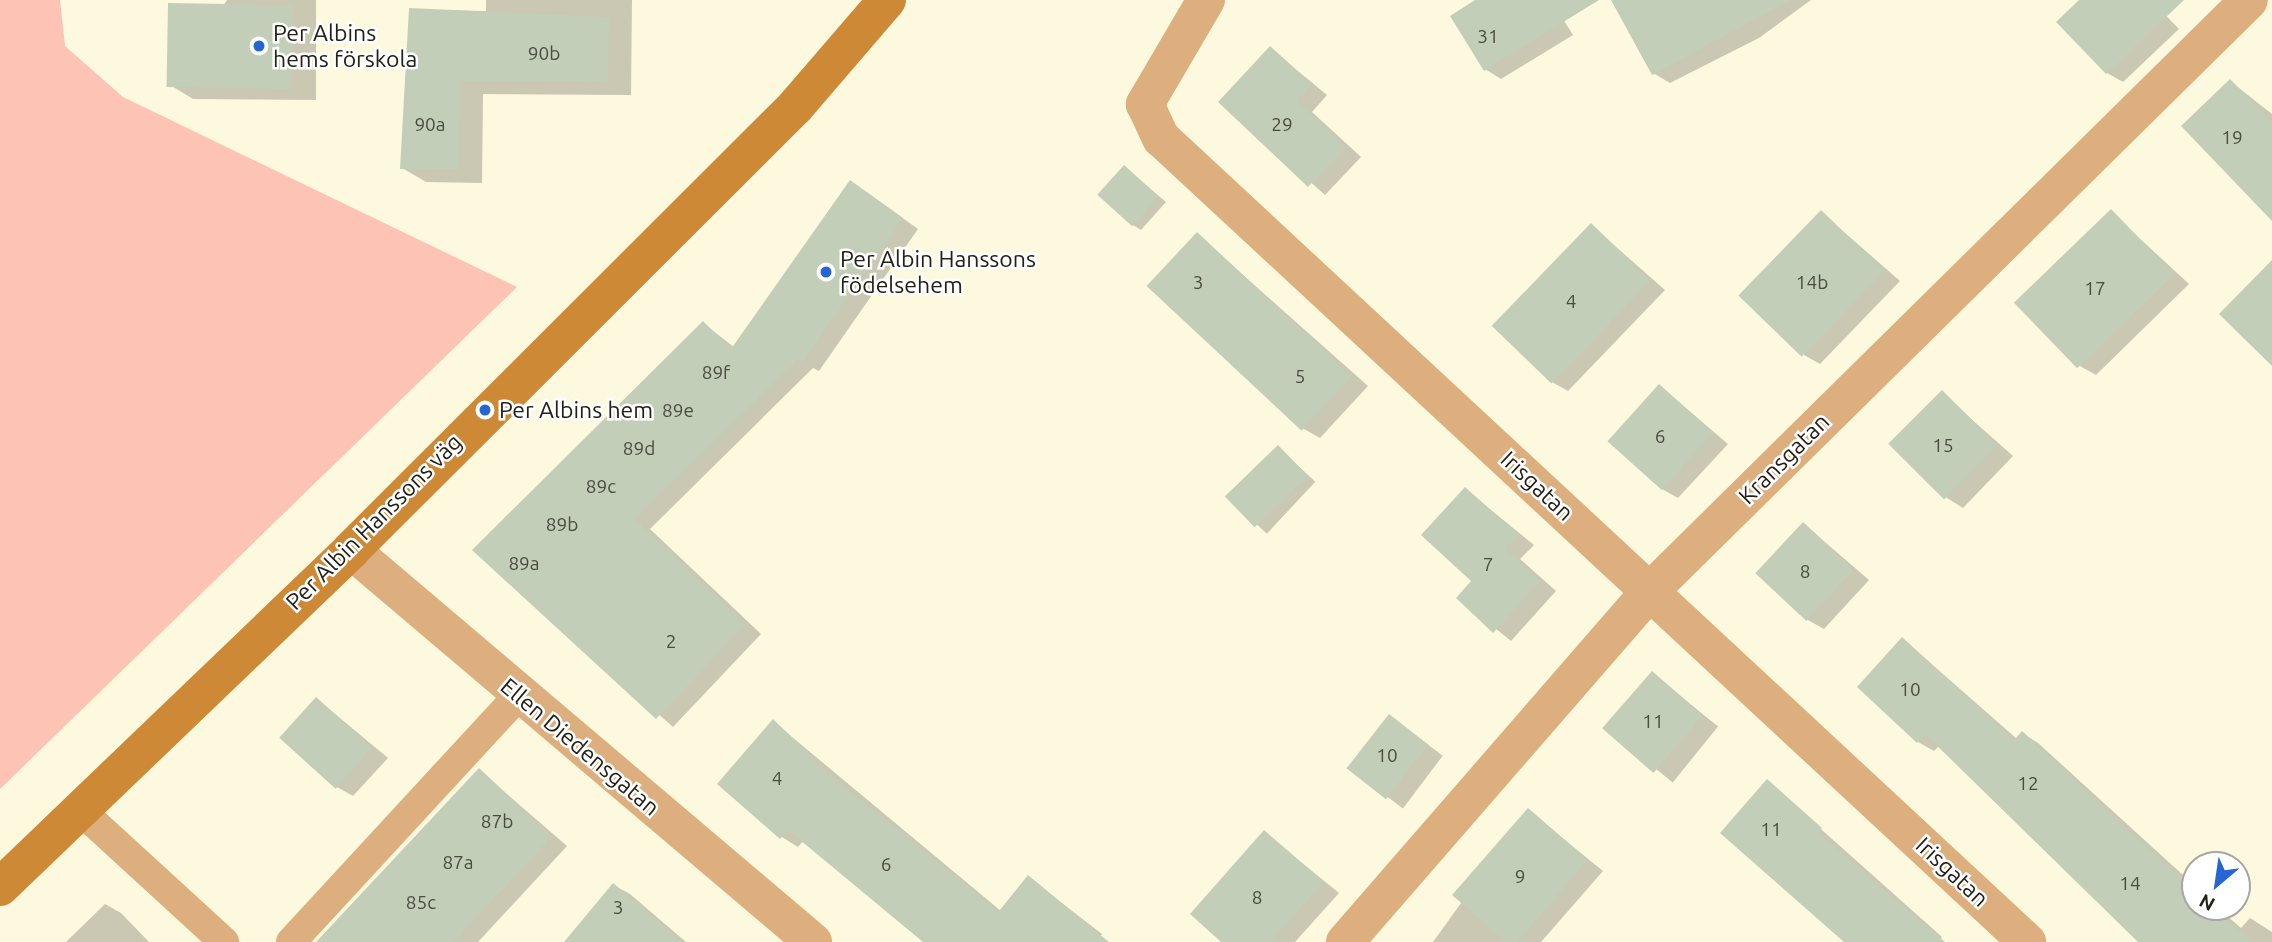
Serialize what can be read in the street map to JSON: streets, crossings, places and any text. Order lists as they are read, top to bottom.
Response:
{
  "streets": {
    "street": [
      "Kransgatan",
      "Irisgatan",
      "Per Albin Hanssons väg",
      "Ellen Diedensgatan"
    ]
  },
  "crossings": [
    ["Kransgatan", "Irisgatan"],
    ["Per Albin Hanssons väg", "Ellen Diedensgatan"]
  ],
  "places": ["Per Albins hems förskola", "Per Albin Hanssons födelsehem", "Per Albins hem"],
  "house_numbers": [
    "31",
    "90b",
    "90a",
    "29",
    "19",
    "3",
    "14b",
    "17",
    "4",
    "89f",
    "5",
    "89e",
    "6",
    "15",
    "89d",
    "89c",
    "89b",
    "89a",
    "7",
    "8",
    "2",
    "10",
    "11",
    "10",
    "4",
    "12",
    "87b",
    "11",
    "87a",
    "6",
    "9",
    "14",
    "8",
    "85c",
    "3"
  ],
  "north": "bottom left"
}
